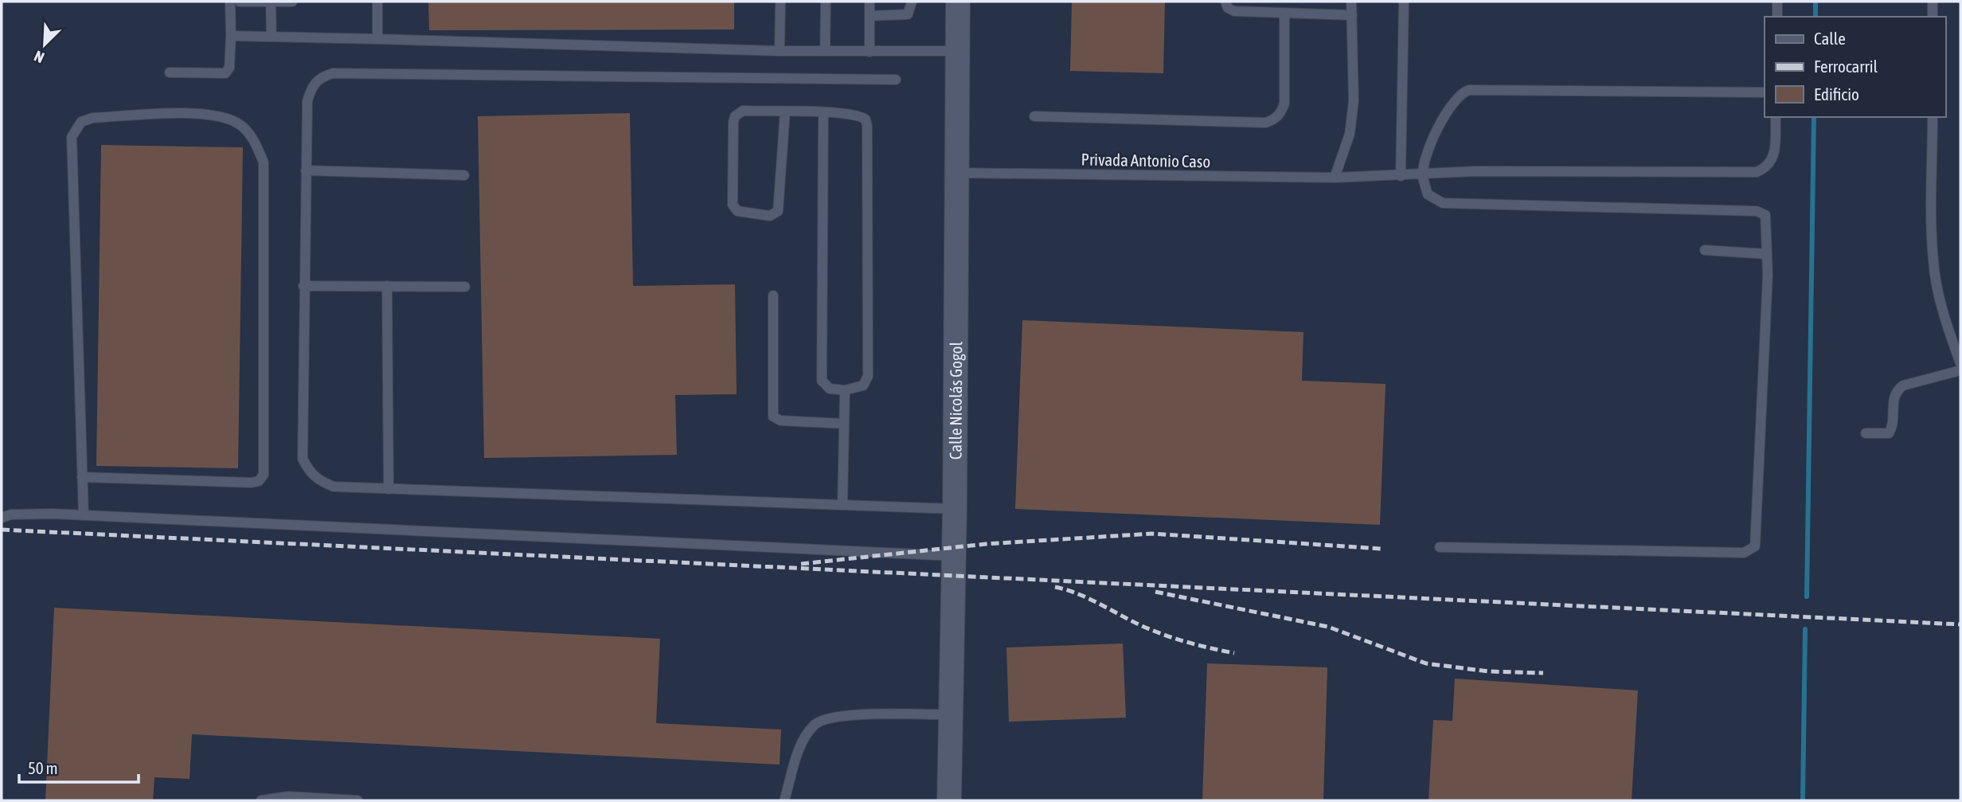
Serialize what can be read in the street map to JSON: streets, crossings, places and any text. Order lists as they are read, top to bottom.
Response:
{
  "streets": {
    "street": ["Calle Nicolás Gogol"],
    "lane": ["Privada Antonio Caso"]
  },
  "crossings": [
    ["Privada Antonio Caso", "Calle Nicolás Gogol"]
  ],
  "legend": ["Calle", "Ferrocarril", "Edificio"],
  "scale_bar": "50 m",
  "north": "bottom left"
}
